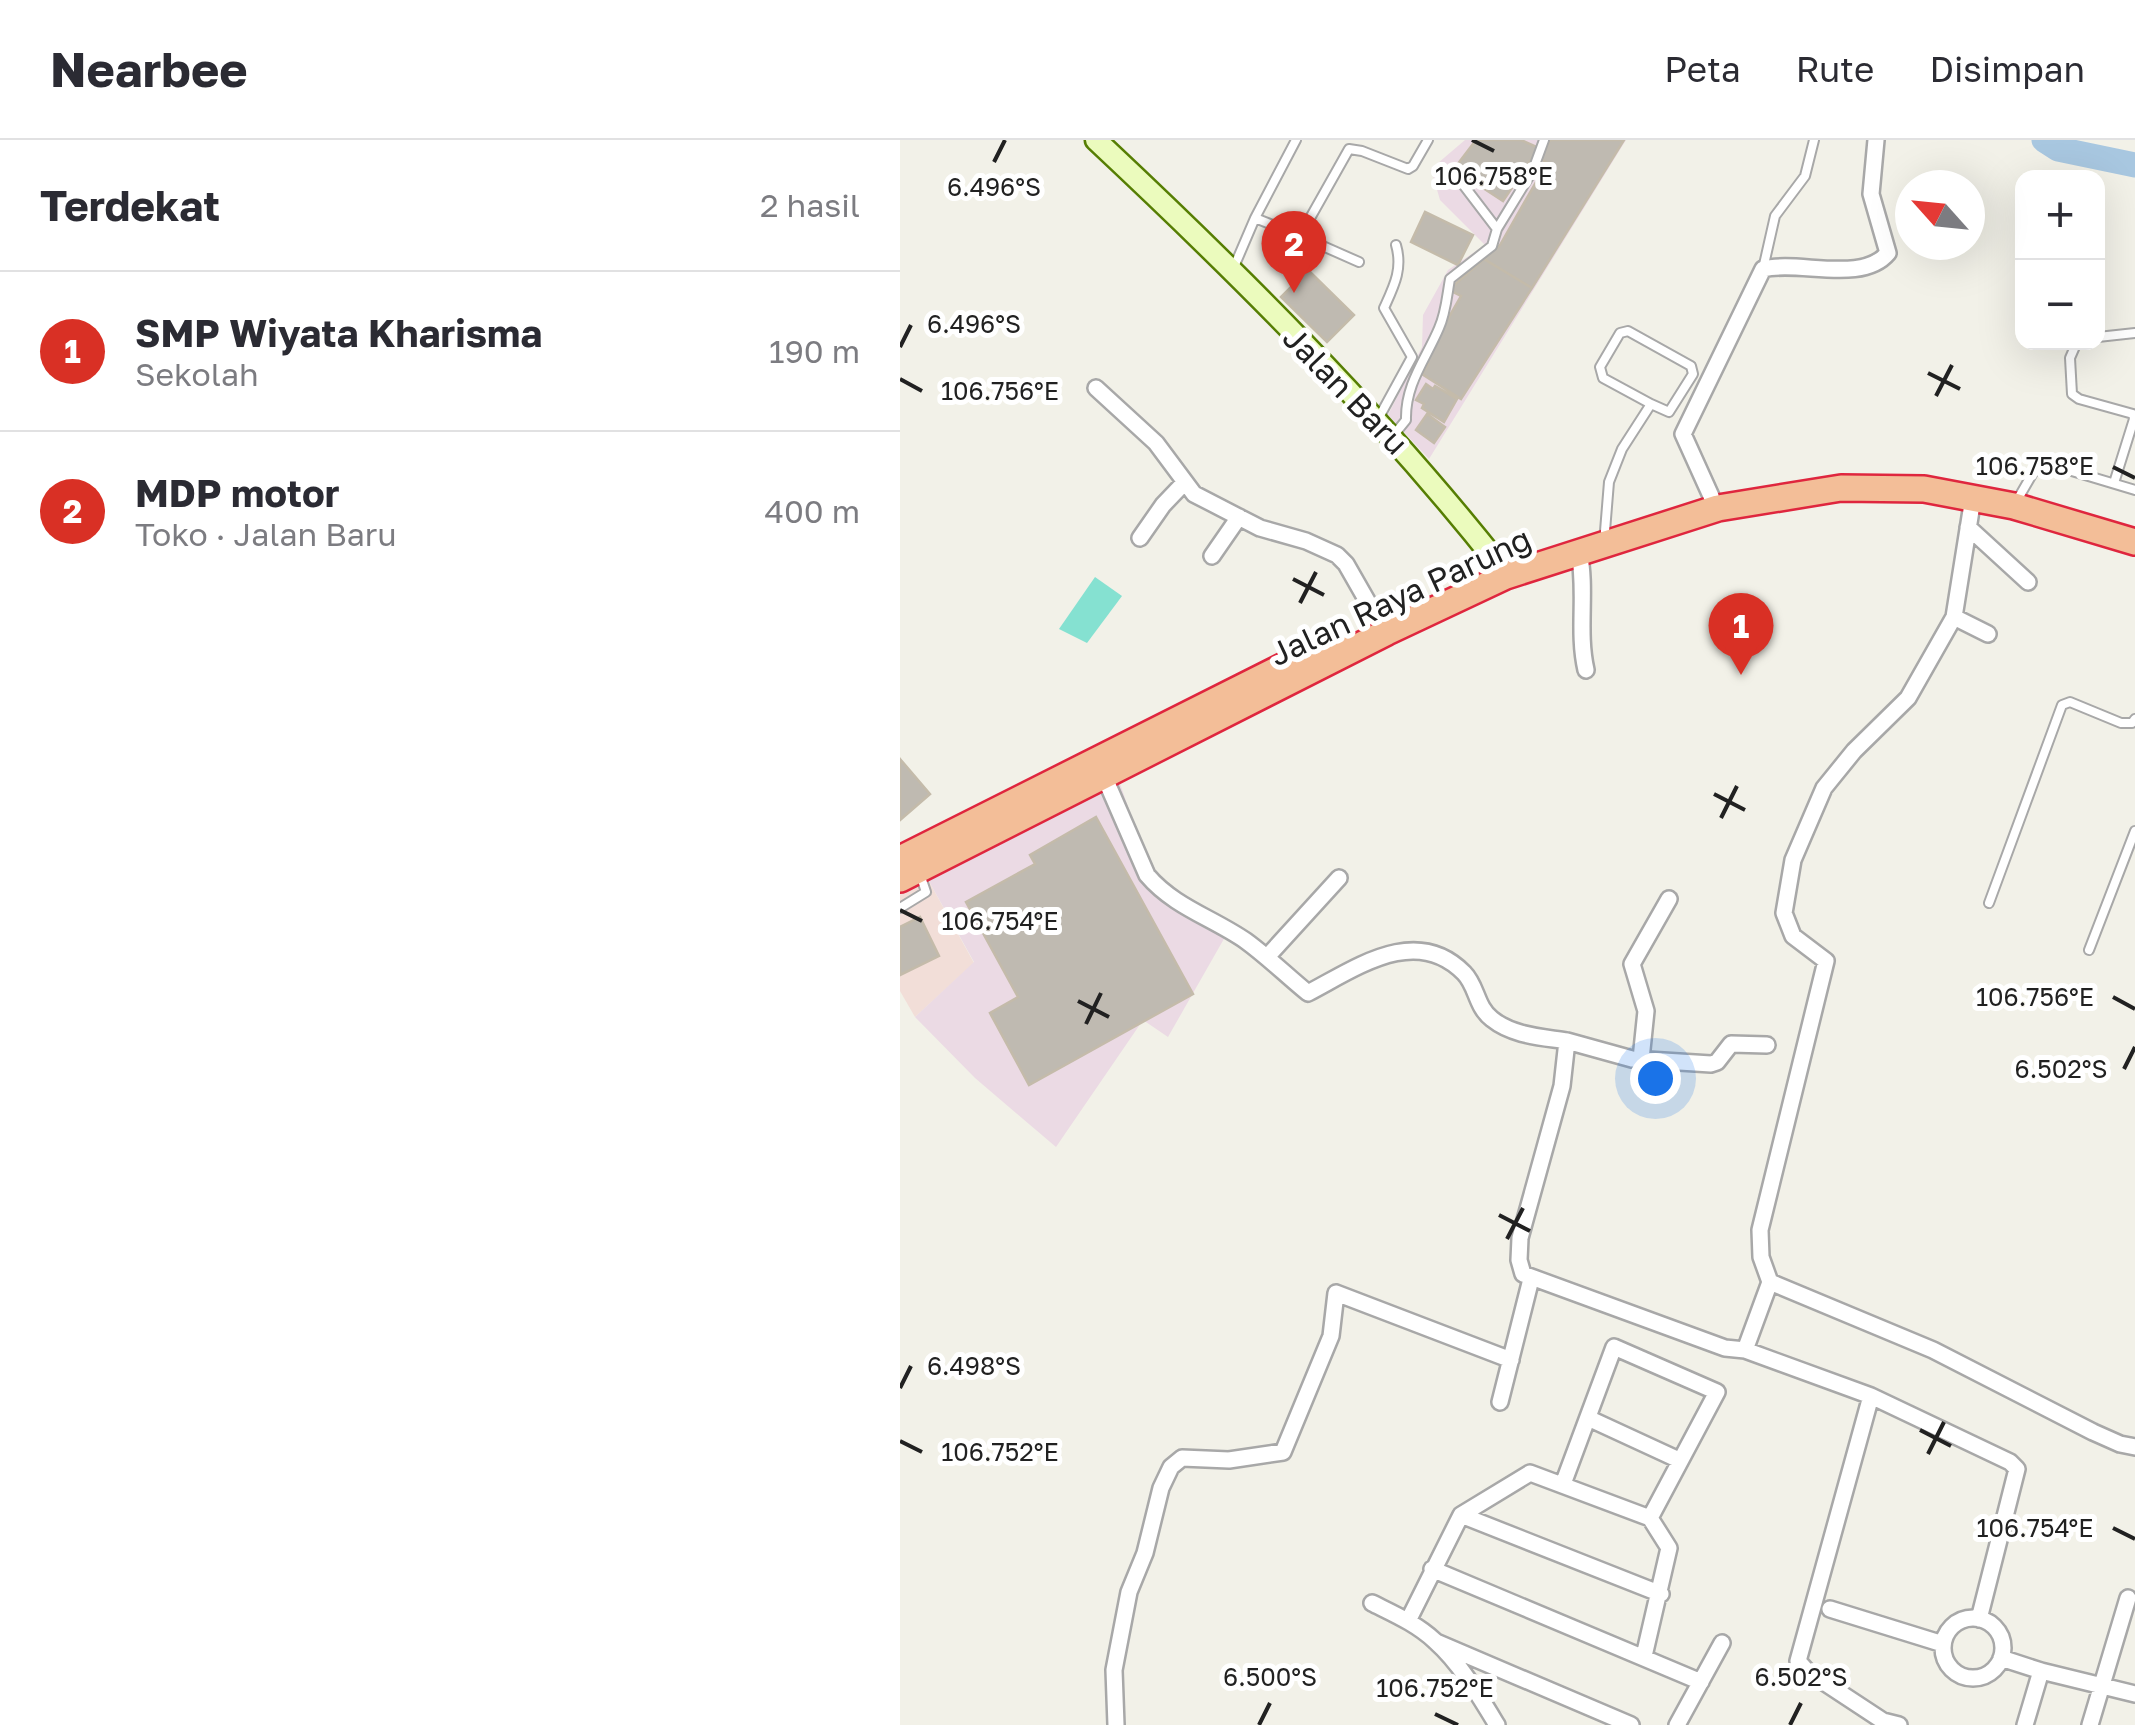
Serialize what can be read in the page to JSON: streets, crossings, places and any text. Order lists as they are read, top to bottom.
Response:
{
  "streets": {
    "highway": ["Jalan Raya Parung"],
    "main road": ["Jalan Baru"]
  },
  "crossings": [
    ["Jalan Baru", "Jalan Raya Parung"]
  ],
  "north": "top left",
  "page": {
    "header": "Nearbee",
    "nav": ["Peta", "Rute", "Disimpan"],
    "heading": ["Terdekat", "2 hasil"],
    "map_buttons": ["+", "−"],
    "pins": ["2", "1"],
    "list": [
      {
        "mark": "1",
        "name": "SMP Wiyata Kharisma",
        "note": "Sekolah",
        "value": "190 m"
      },
      {
        "mark": "2",
        "name": "MDP motor",
        "note": "Toko · Jalan Baru",
        "value": "400 m"
      }
    ]
  },
  "coordinates": [
    "106.758°E",
    "6.496°S",
    "106.756°E",
    "106.754°E",
    "6.502°S",
    "6.498°S",
    "106.752°E",
    "6.500°S"
  ]
}
